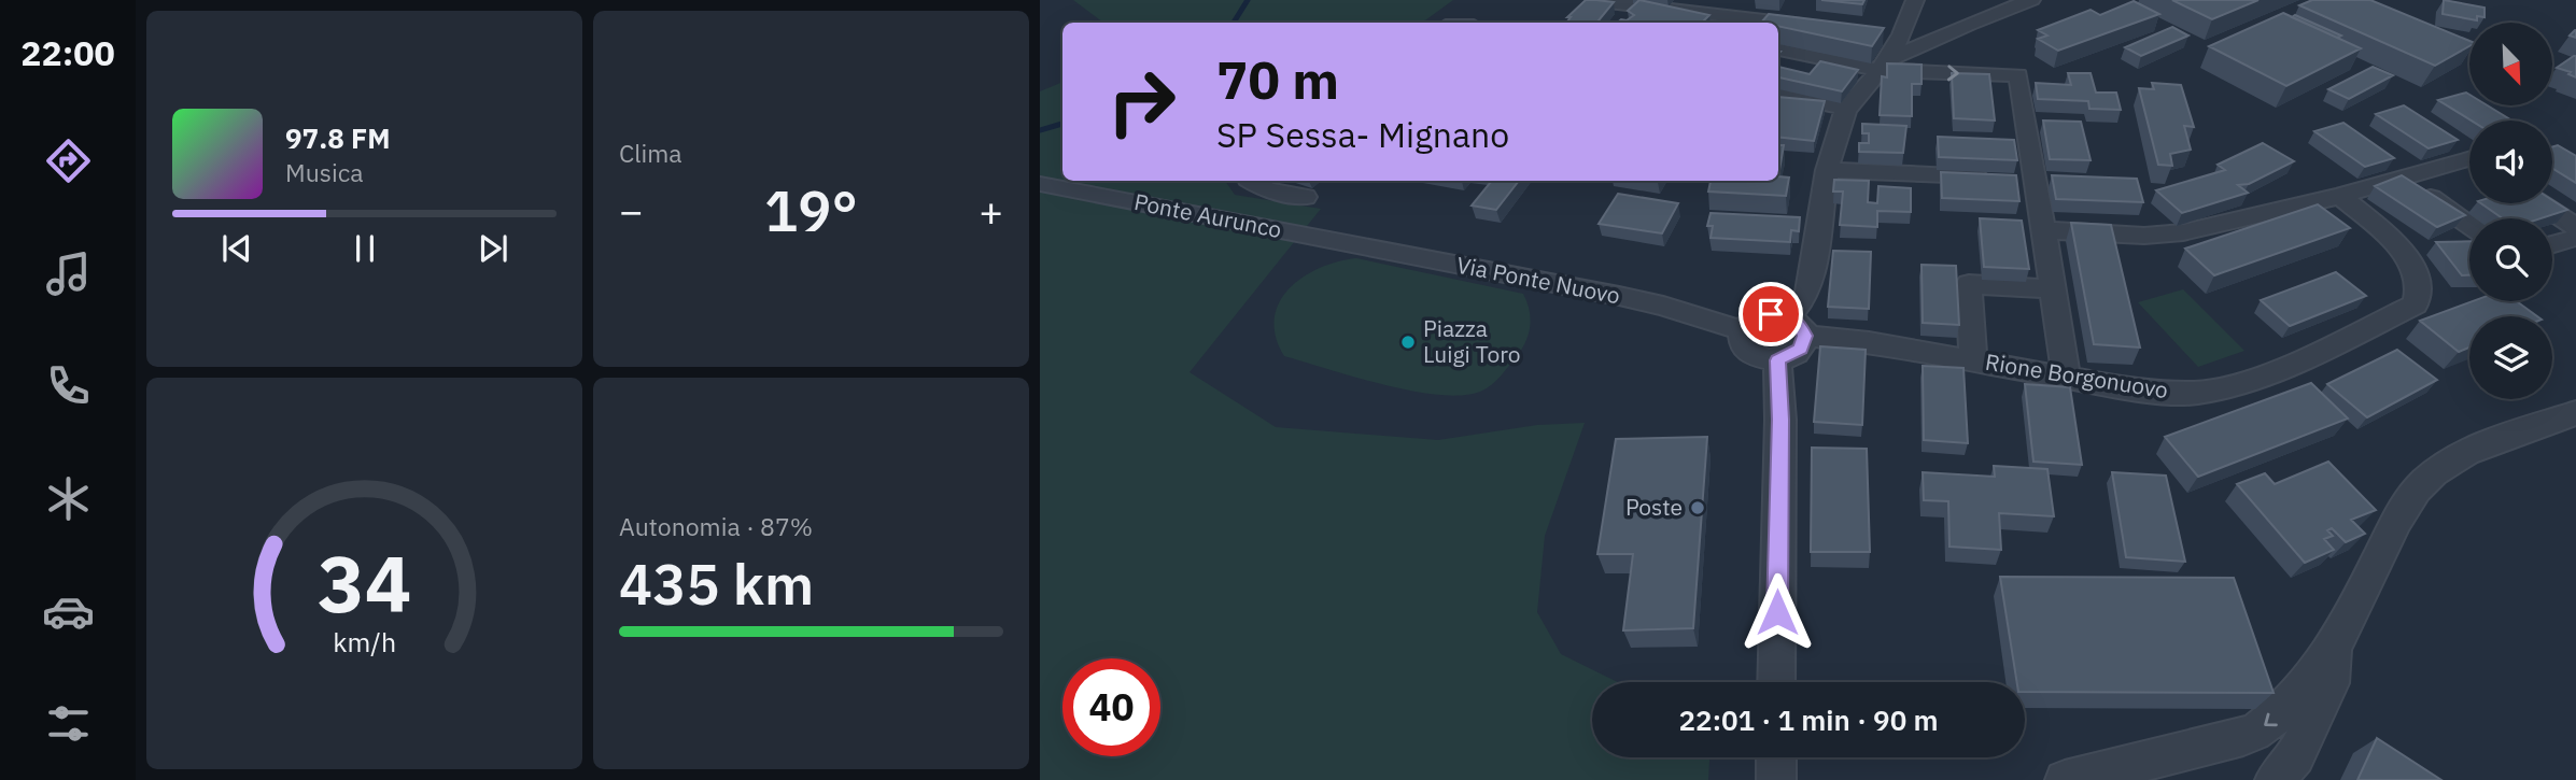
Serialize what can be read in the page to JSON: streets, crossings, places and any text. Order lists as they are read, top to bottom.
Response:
{
  "streets": {
    "street": ["Ponte Aurunco", "Via Ponte Nuovo", "Rione Borgonuovo"]
  },
  "crossings": [
    ["Ponte Aurunco", "Via Ponte Nuovo"],
    ["Via Ponte Nuovo", "Rione Borgonuovo"]
  ],
  "places": ["Piazza Luigi Toro", "Poste"],
  "north": "bottom right",
  "page": {
    "tabs": "22:00",
    "tile": [
      "Clima",
      ["Autonomia · 87%", "435 km"]
    ],
    "turn": ["70 m", "SP Sessa- Mignano"],
    "song": ["97.8 FM", "Musica"],
    "heat": ["−", "19°", "+"],
    "limit": "40",
    "trip": "22:01 · 1 min · 90 m",
    "gauge": ["34", "km/h"]
  }
}
